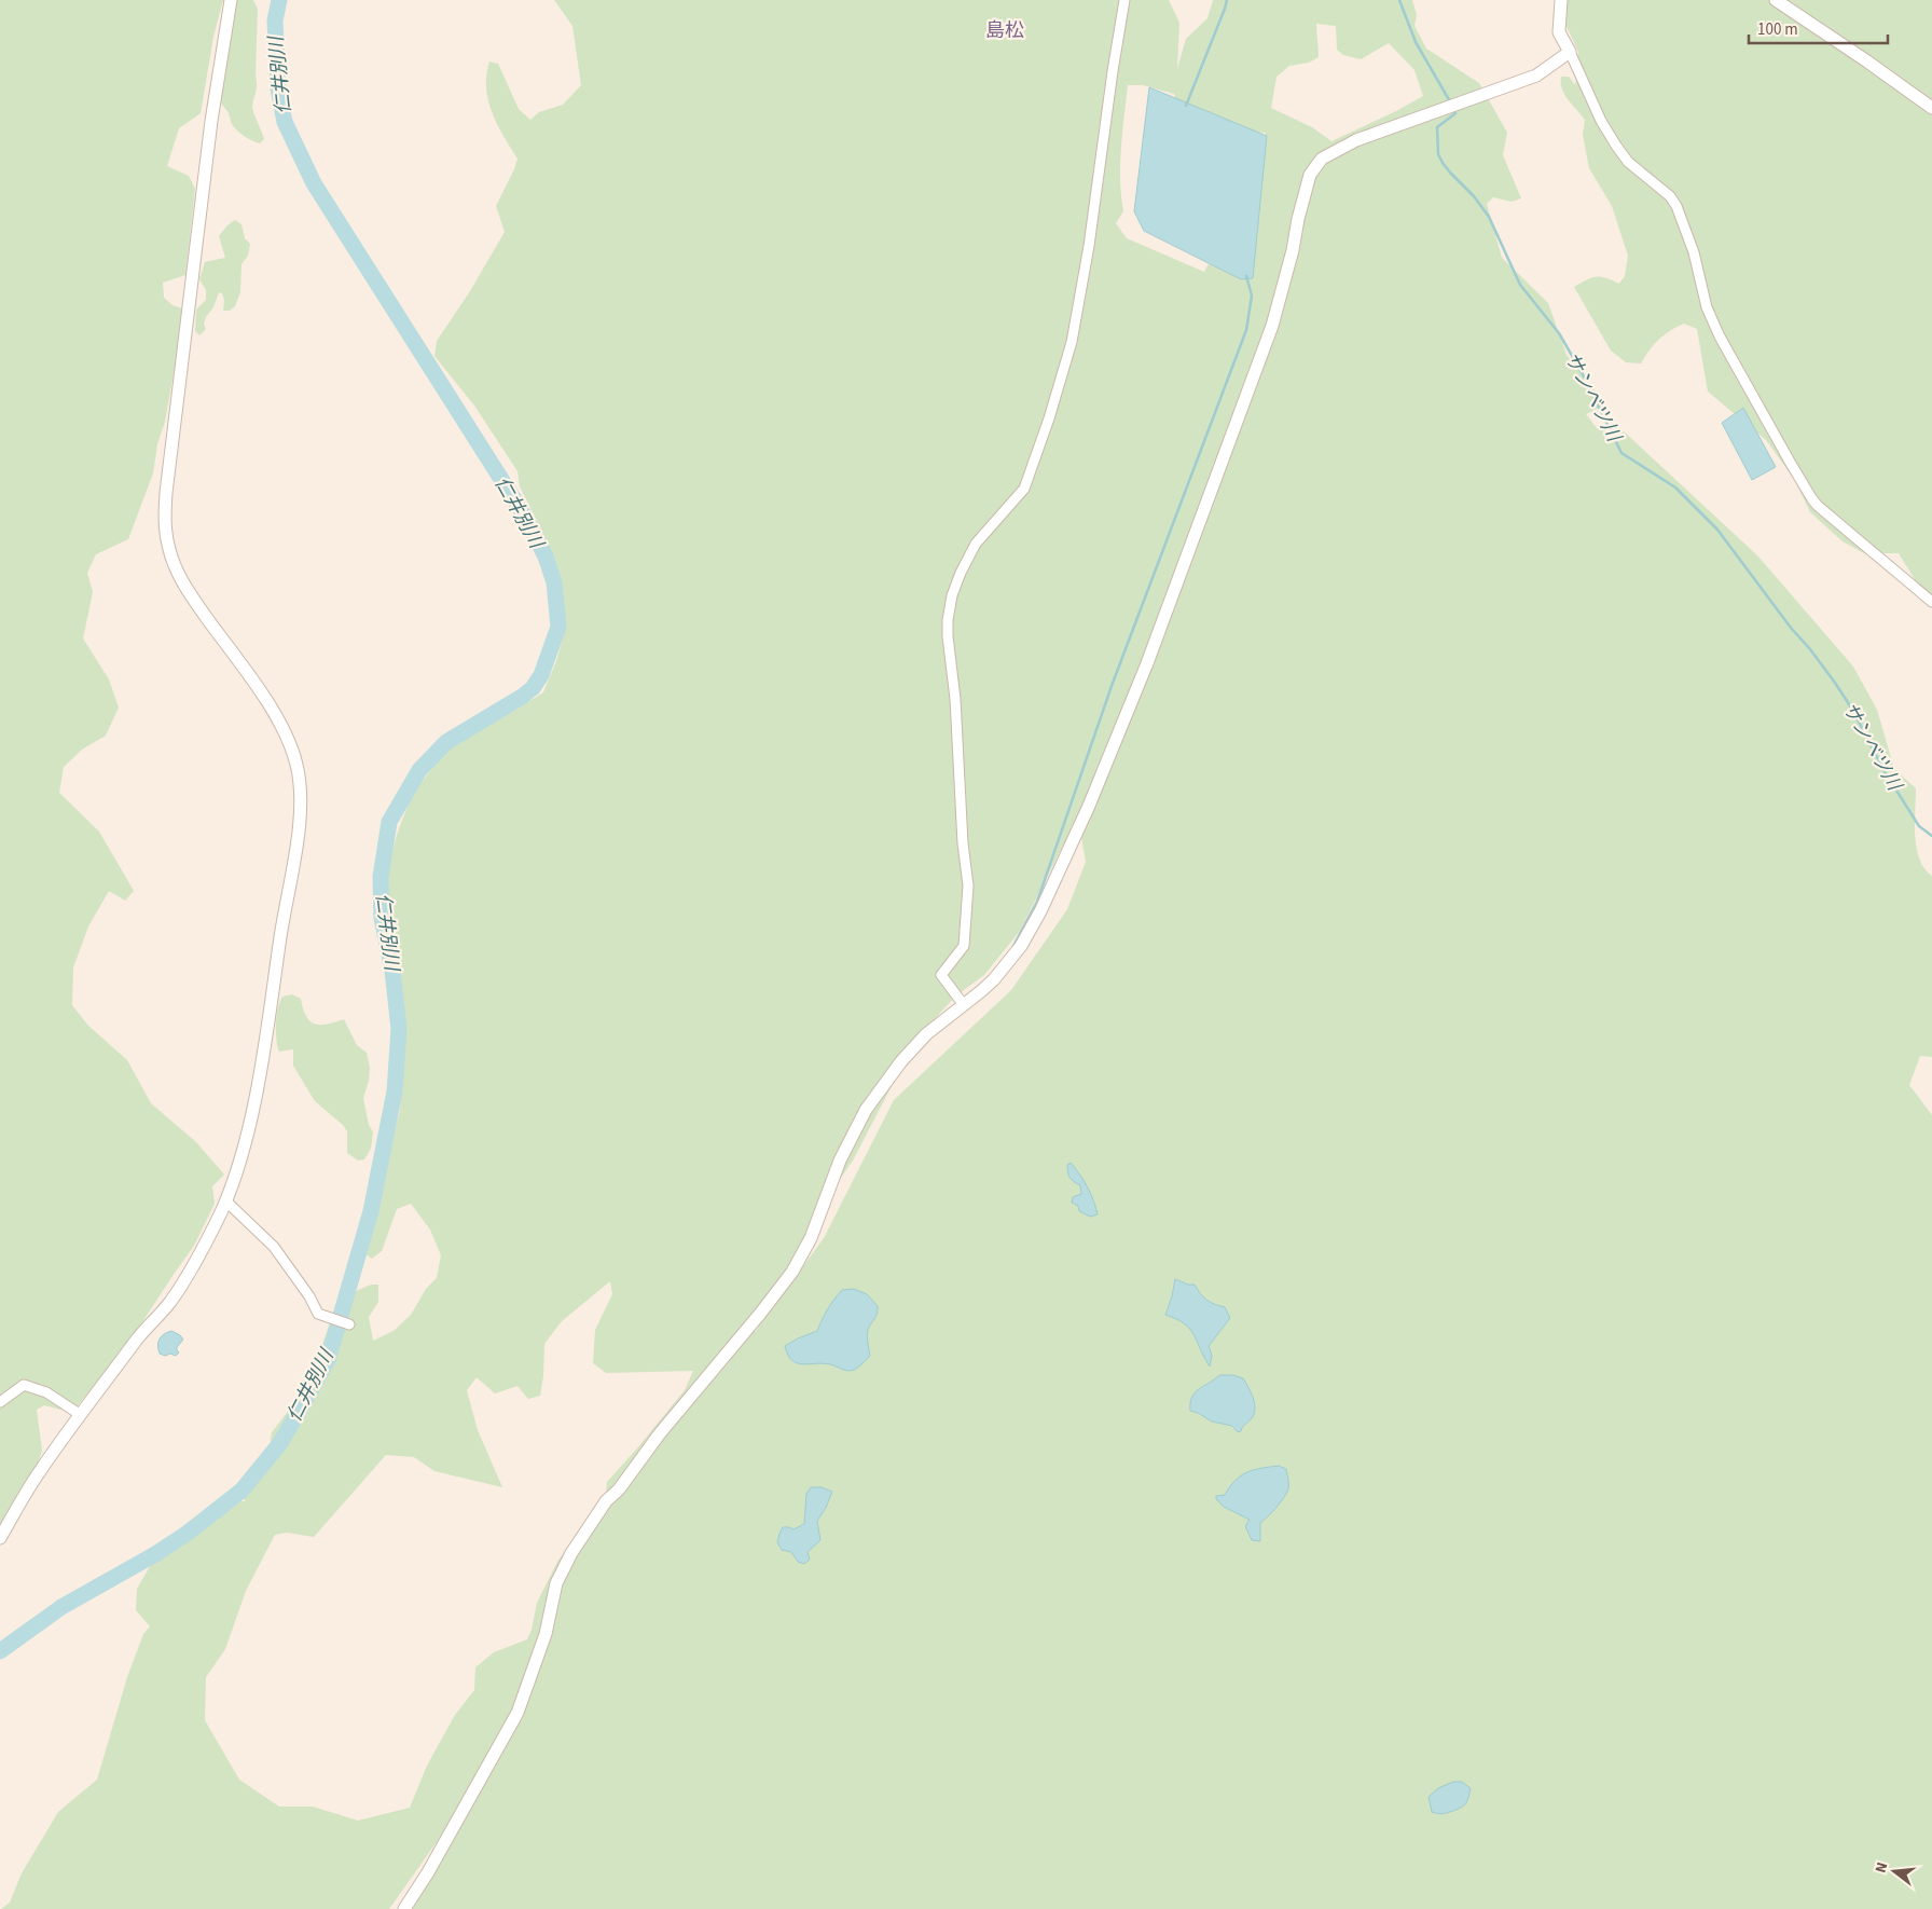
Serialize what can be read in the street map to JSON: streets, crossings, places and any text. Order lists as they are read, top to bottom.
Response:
{
  "districts": ["島松"],
  "water": ["仁井別川", "サンベツ川"],
  "scale_bar": "100 m",
  "north": "left"
}
